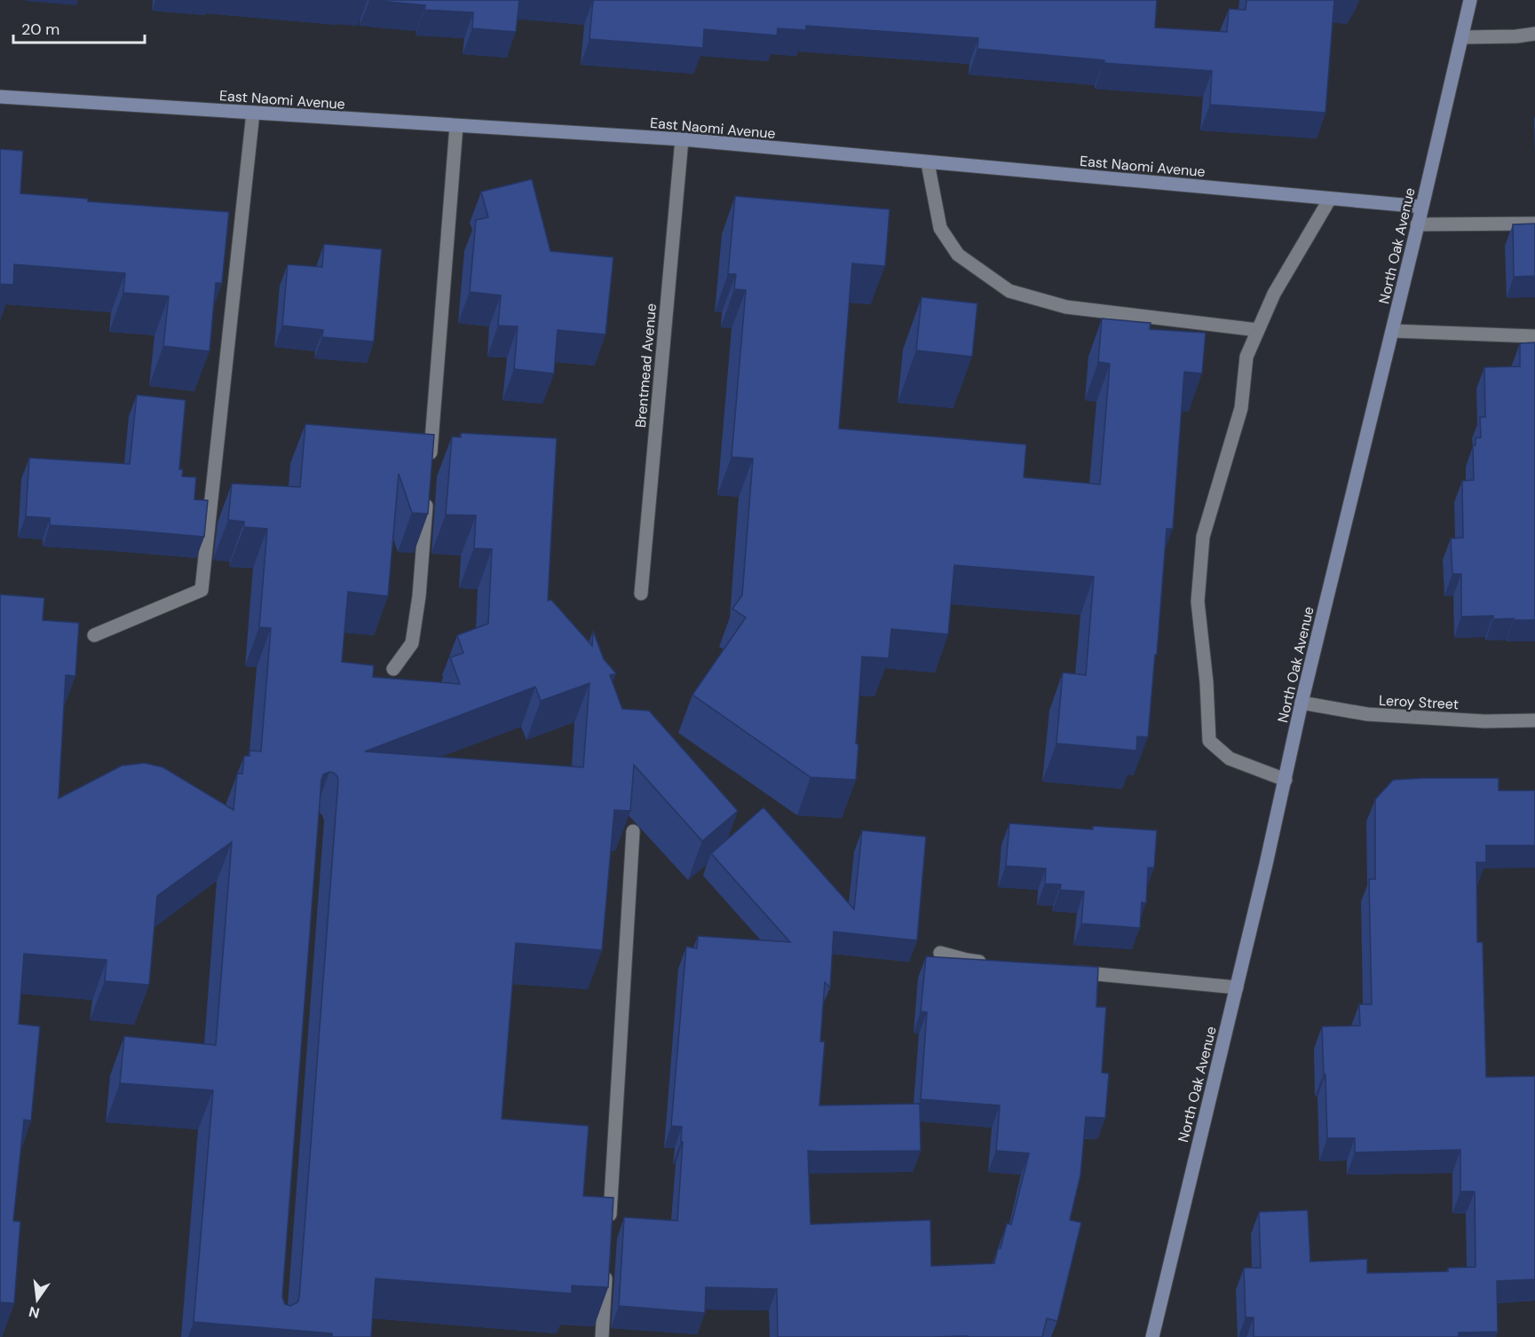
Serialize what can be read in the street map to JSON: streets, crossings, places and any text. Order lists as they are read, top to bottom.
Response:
{
  "streets": {
    "street": [
      "East Naomi Avenue",
      "North Oak Avenue",
      "Brentmead Avenue",
      "Leroy Street"
    ]
  },
  "crossings": [
    ["East Naomi Avenue", "North Oak Avenue"],
    ["East Naomi Avenue", "Brentmead Avenue"],
    ["North Oak Avenue", "Leroy Street"]
  ],
  "scale_bar": "20 m",
  "north": "bottom"
}
